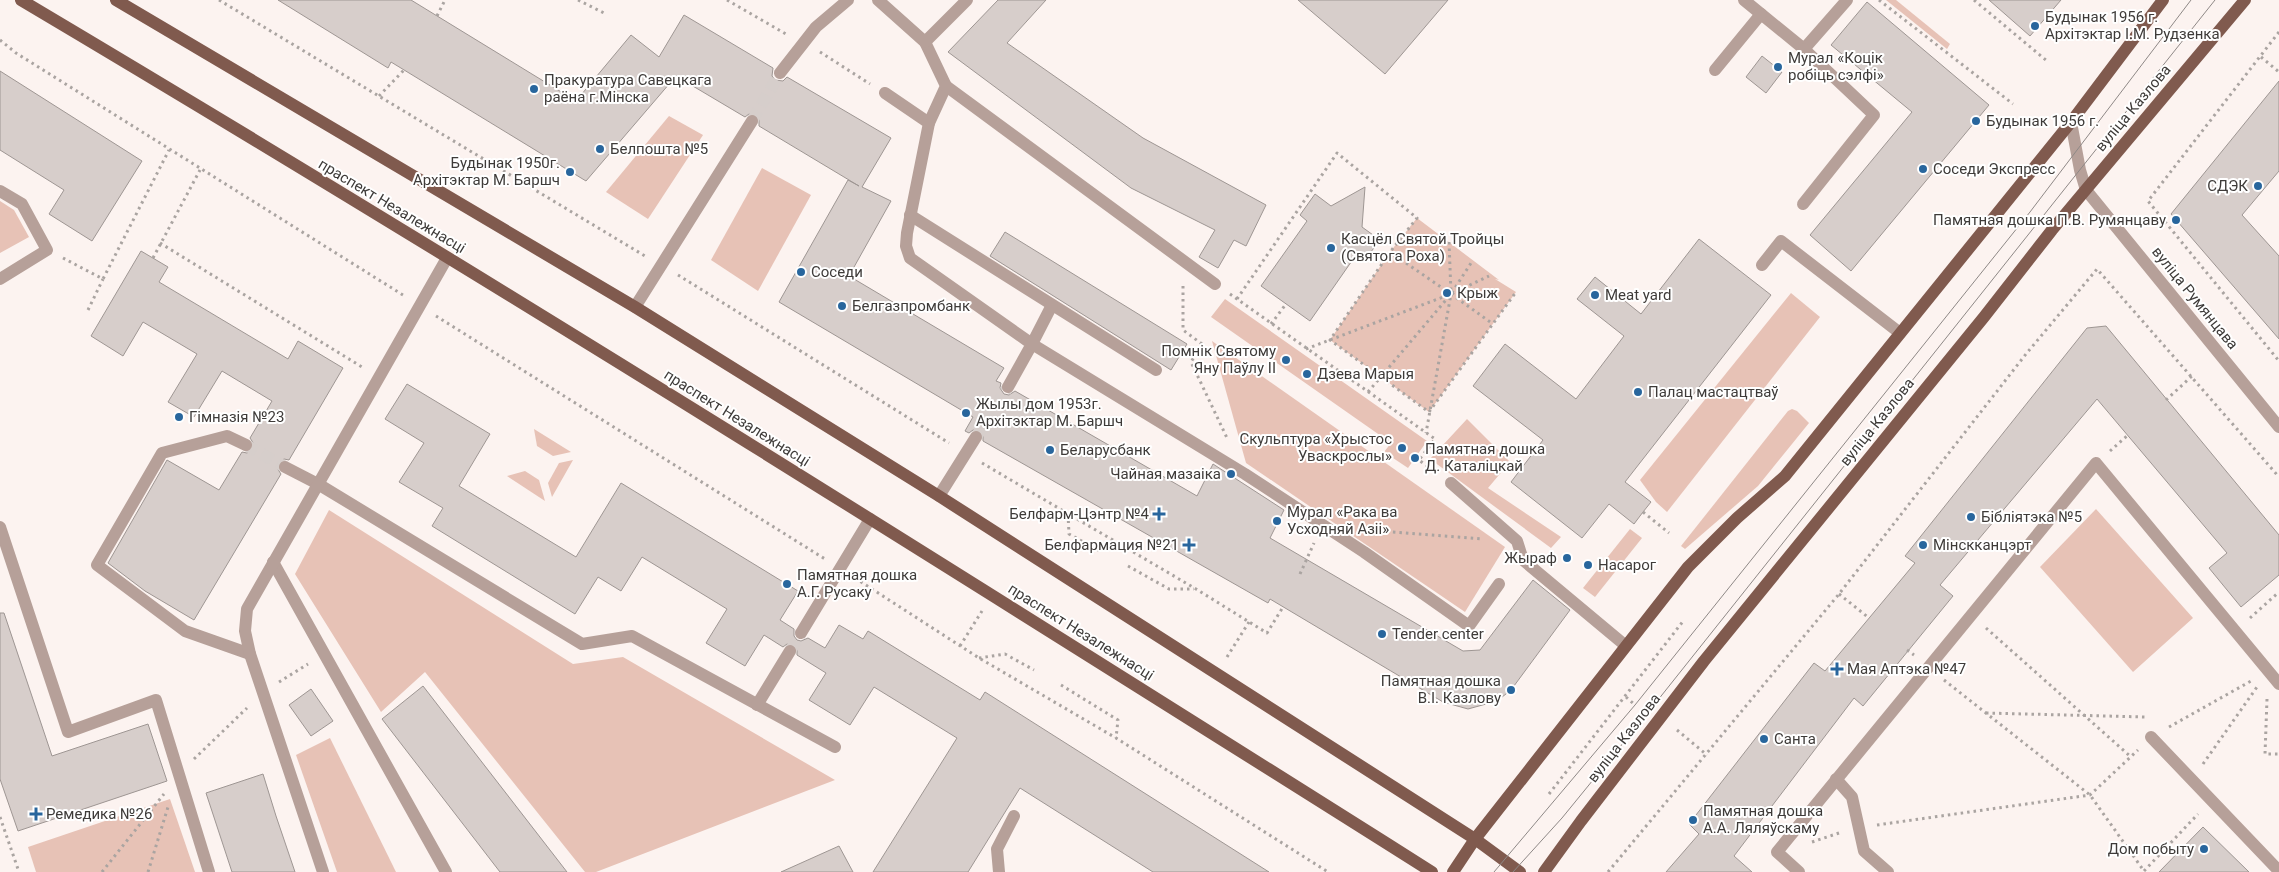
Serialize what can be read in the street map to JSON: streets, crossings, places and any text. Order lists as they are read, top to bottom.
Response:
{
  "streets": {
    "main road": ["вуліца Казлова", "праспект Незалежнасці"],
    "street": ["вуліца Румянцава"]
  },
  "crossings": [
    ["вуліца Казлова", "вуліца Румянцава"]
  ],
  "places": {
    "other": [
      "Будынак 1956 г. Архітэктар І.М. Рудзенка",
      "Мурал «Коцік робіць сэлфі»",
      "Пракуратура Савецкага раёна г.Мінска",
      "Будынак 1956 г.",
      "Белпошта №5",
      "Соседи Экспресс",
      "Будынак 1950г. Архітэктар М. Баршч",
      "СДЭК",
      "Памятная дошка П.В. Румянцаву",
      "Касцёл Святой Тройцы (Святога Роха)",
      "Соседи",
      "Крыж",
      "Meat yard",
      "Белгазпромбанк",
      "Помнік Святому Яну Паўлу II",
      "Дзева Марыя",
      "Палац мастацтваў",
      "Жылы дом 1953г. Архітэктар М. Баршч",
      "Гімназія №23",
      "Скульптура «Хрыстос Уваскрослы»",
      "Беларусбанк",
      "Памятная дошка Д. Каталіцкай",
      "Чайная мазаіка",
      "Бібліятэка №5",
      "Мурал «Рака ва Усходняй Азіі»",
      "Мінскканцэрт",
      "Жыраф",
      "Насарог",
      "Памятная дошка А.Г. Русаку",
      "Tender center",
      "Памятная дошка В.І. Казлову",
      "Санта",
      "Памятная дошка А.А. Ляляўскаму",
      "Дом побыту"
    ],
    "health": [
      "Белфарм-Цэнтр №4",
      "Белфармация №21",
      "Мая Аптэка №47",
      "Ремедика №26"
    ]
  }
}
